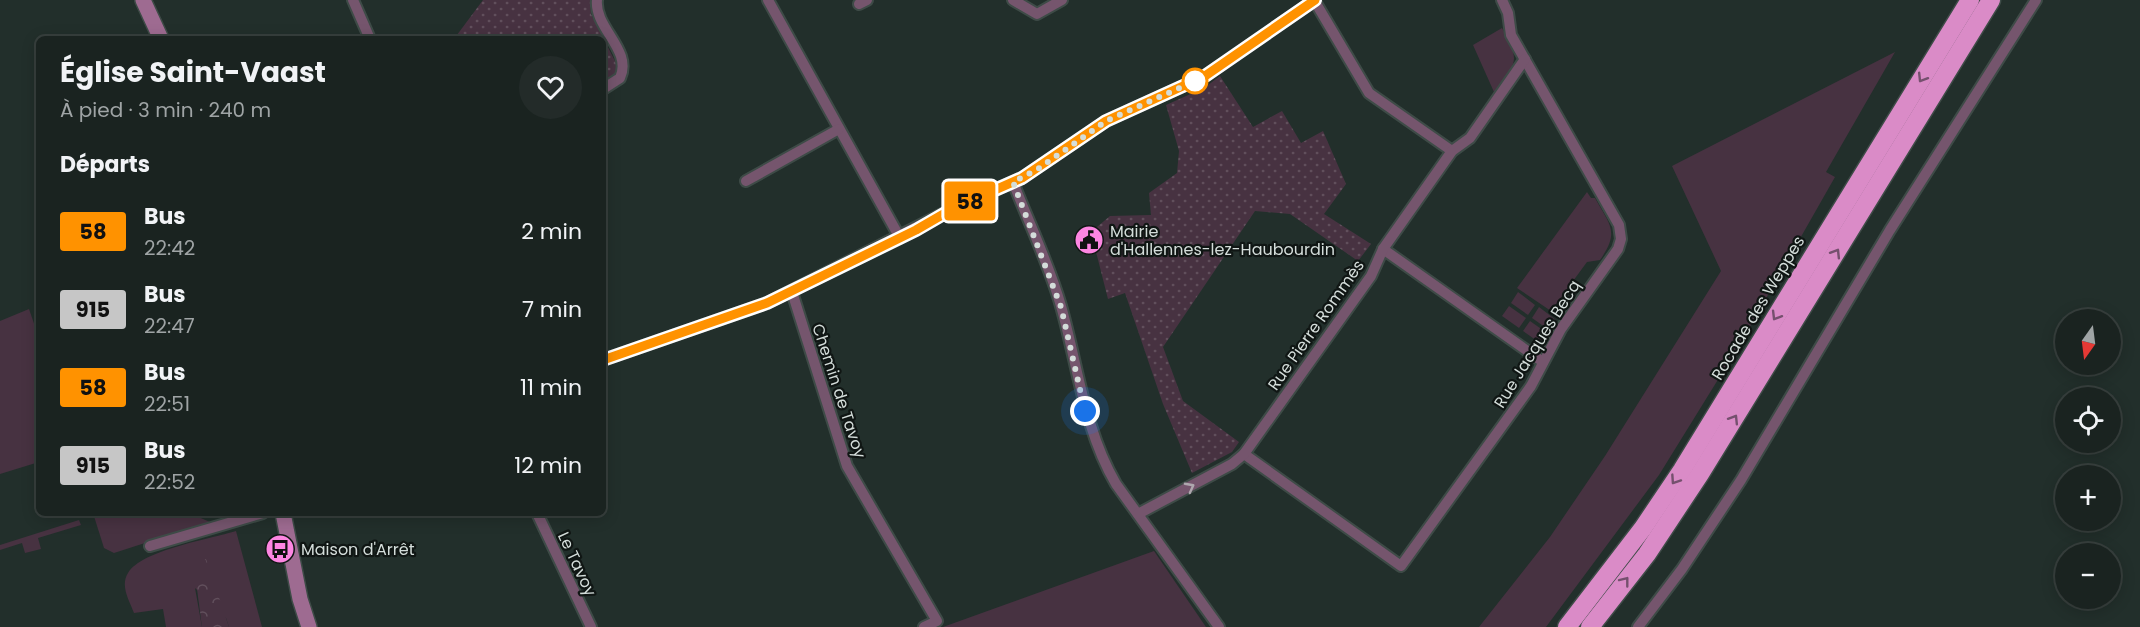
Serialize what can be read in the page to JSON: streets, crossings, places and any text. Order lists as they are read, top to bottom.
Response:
{
  "streets": {
    "highway": ["Rocade des Weppes"],
    "street": [
      "Rue Pierre Rommès",
      "Rue Jacques Becq",
      "Chemin de Tavoy",
      "Le Tavoy"
    ]
  },
  "crossings": [
    ["Rue Pierre Rommès", "Rue Jacques Becq"]
  ],
  "places": {
    "public building": ["Mairie d'Hallennes-lez-Haubourdin"],
    "bus stop": ["Maison d'Arrêt"]
  },
  "lines": ["bus line 58"],
  "north": "bottom",
  "page": {
    "on_map": "58",
    "heading": [
      ["Église Saint-Vaast", "À pied · 3 min · 240 m"],
      "Départs"
    ],
    "list": [
      {
        "mark": "58",
        "name": "Bus",
        "note": "22:42",
        "value": "2 min"
      },
      {
        "mark": "915",
        "name": "Bus",
        "note": "22:47",
        "value": "7 min"
      },
      {
        "mark": "58",
        "name": "Bus",
        "note": "22:51",
        "value": "11 min"
      },
      {
        "mark": "915",
        "name": "Bus",
        "note": "22:52",
        "value": "12 min"
      }
    ],
    "map_buttons": ["+", "−"]
  }
}
